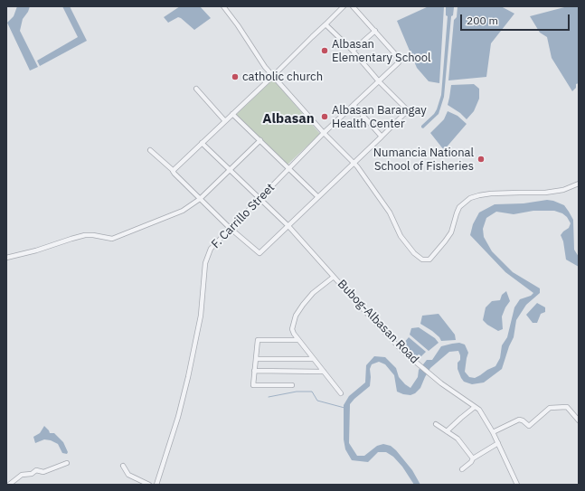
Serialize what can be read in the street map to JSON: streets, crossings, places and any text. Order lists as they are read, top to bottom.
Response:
{
  "streets": {
    "street": ["F. Carrillo Street", "Bubog-Albasan Road"]
  },
  "crossings": [
    ["F. Carrillo Street", "Bubog-Albasan Road"]
  ],
  "districts": ["Albasan"],
  "places": [
    "Albasan Elementary School",
    "catholic church",
    "Albasan Barangay Health Center",
    "Numancia National School of Fisheries"
  ],
  "scale_bar": "200 m"
}
